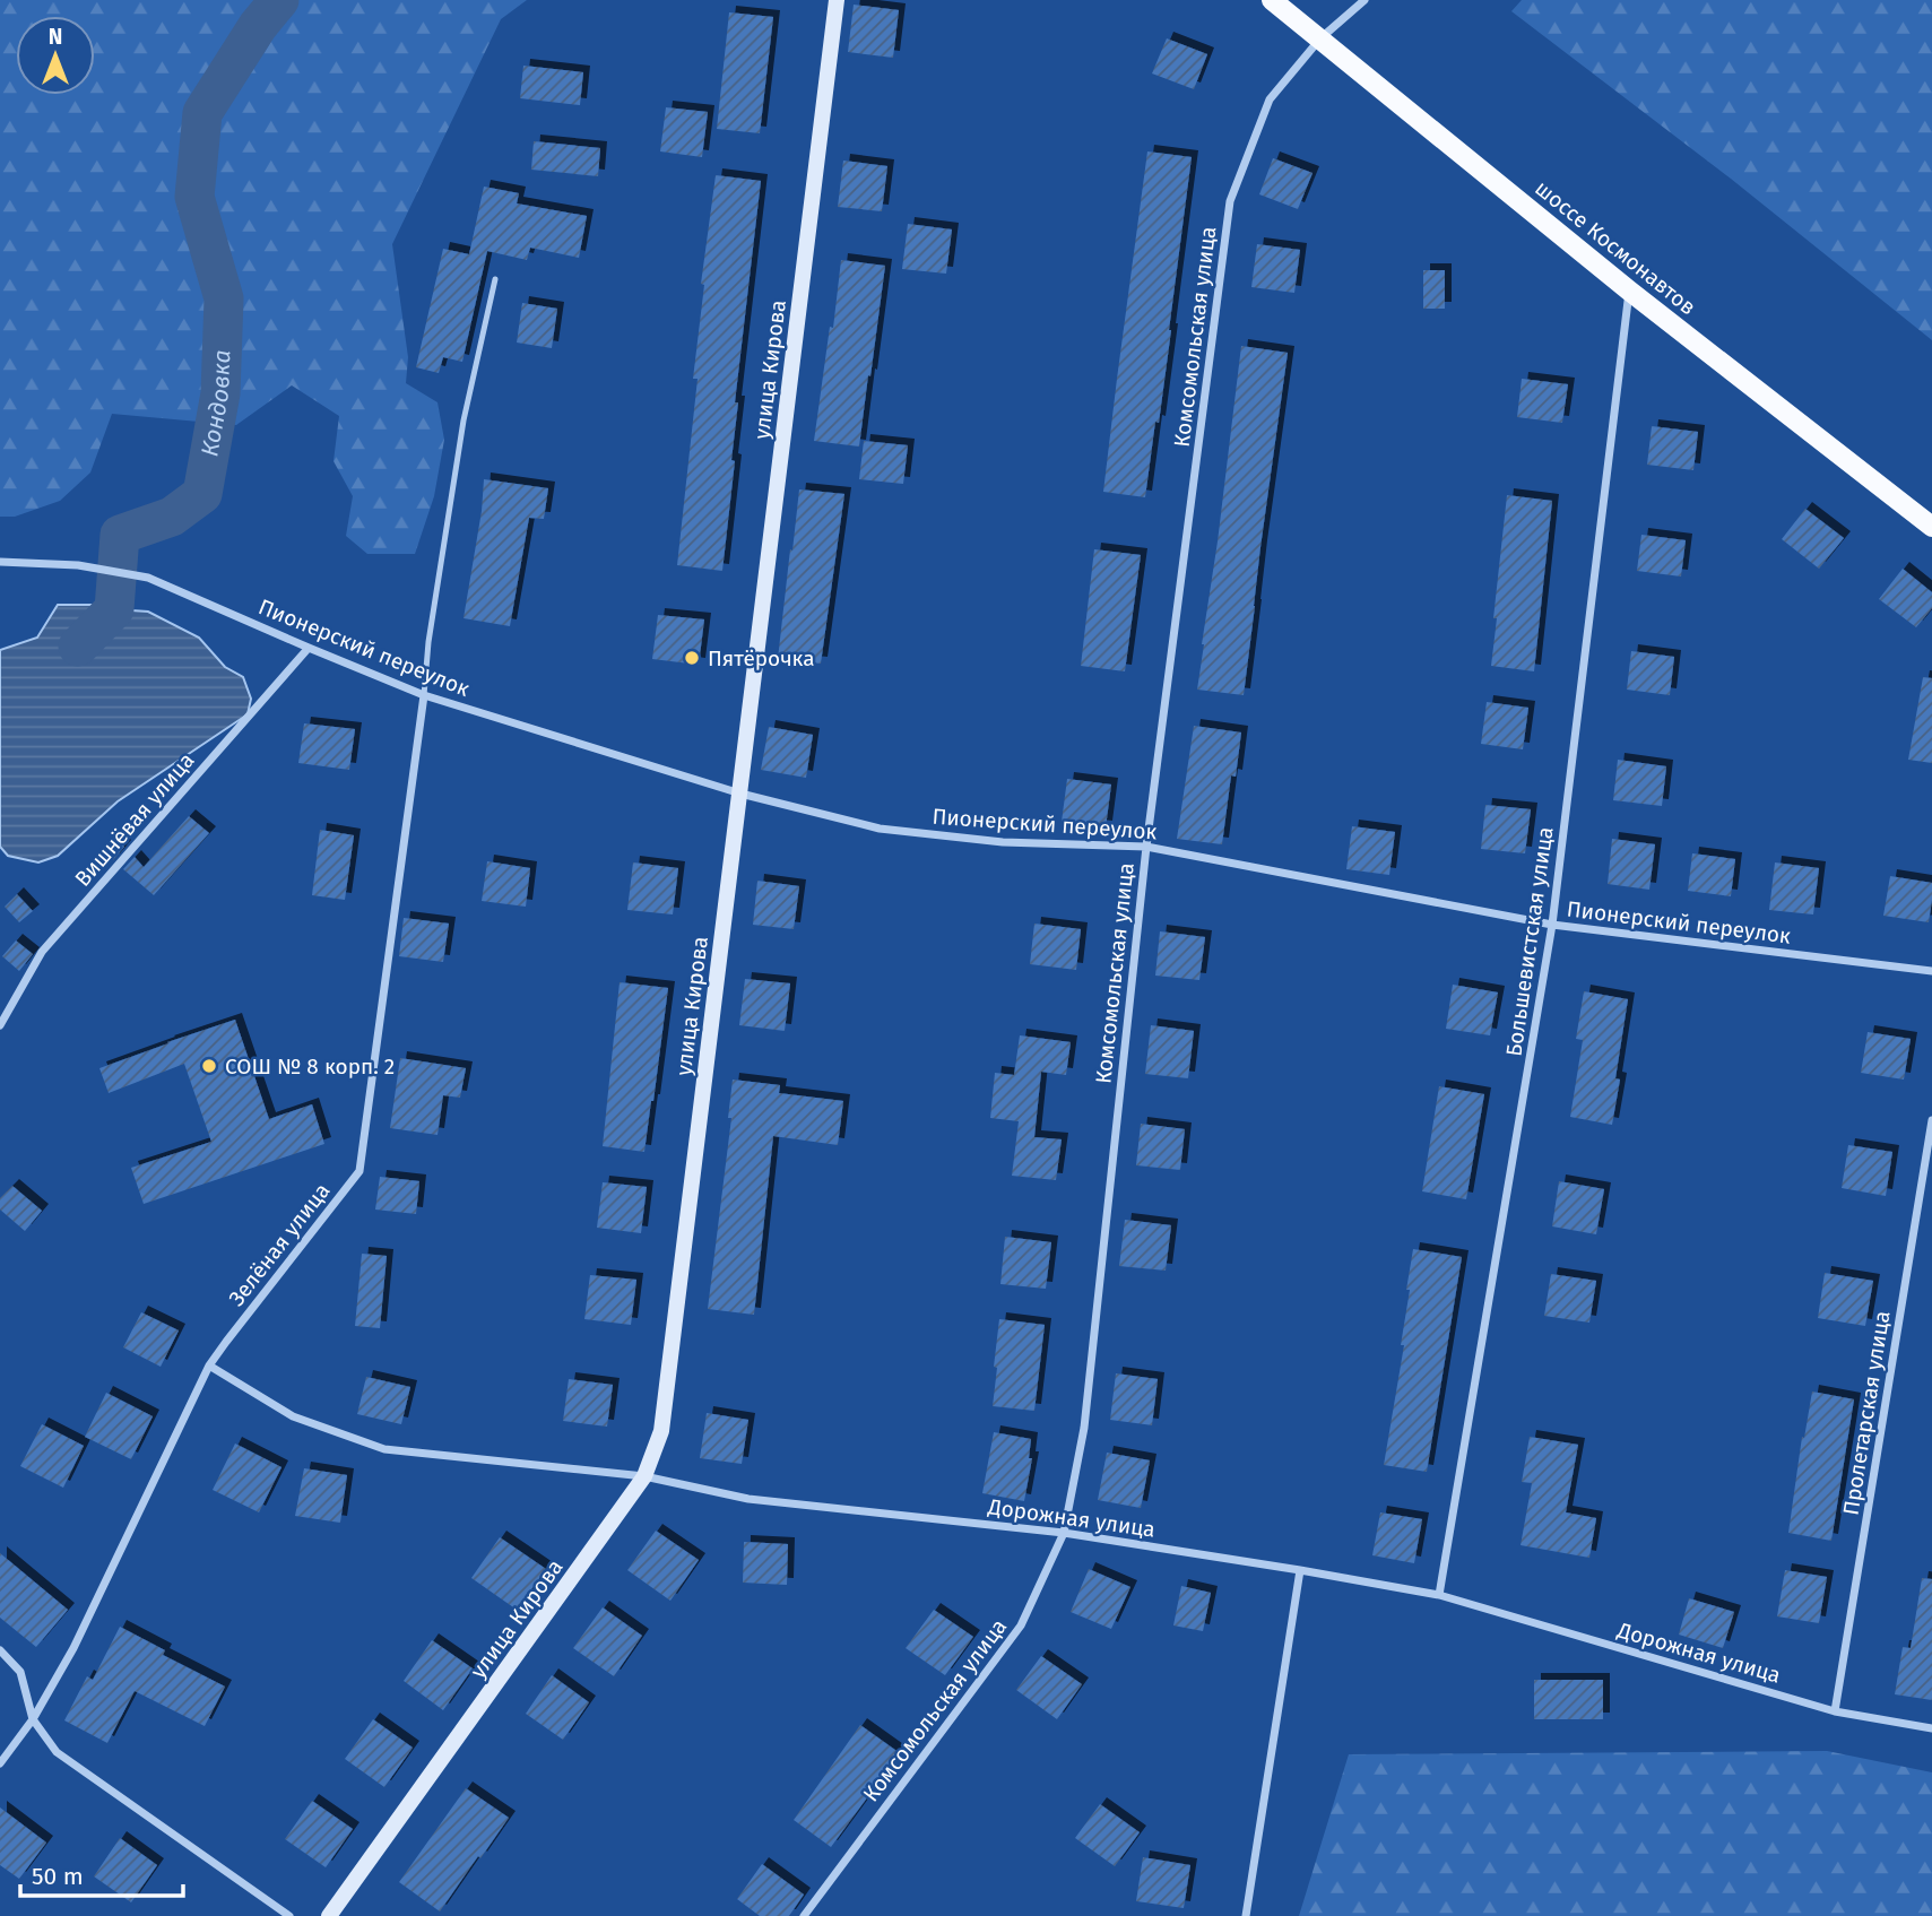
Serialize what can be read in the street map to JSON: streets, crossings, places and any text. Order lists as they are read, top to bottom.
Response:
{
  "streets": {
    "main road": ["шоссе Космонавтов"],
    "street": [
      "Комсомольская улица",
      "улица Кирова",
      "Пионерский переулок",
      "Вишнёвая улица",
      "Большевистская улица",
      "Зелёная улица",
      "Пролетарская улица",
      "Дорожная улица"
    ]
  },
  "crossings": [
    ["шоссе Космонавтов", "Комсомольская улица"],
    ["шоссе Космонавтов", "Большевистская улица"],
    ["Комсомольская улица", "Пионерский переулок"],
    ["Комсомольская улица", "Дорожная улица"],
    ["улица Кирова", "Пионерский переулок"],
    ["улица Кирова", "Дорожная улица"],
    ["Пионерский переулок", "Вишнёвая улица"],
    ["Пионерский переулок", "Большевистская улица"],
    ["Пионерский переулок", "Зелёная улица"],
    ["Большевистская улица", "Дорожная улица"],
    ["Зелёная улица", "Дорожная улица"],
    ["Пролетарская улица", "Дорожная улица"]
  ],
  "water": ["Кондовка"],
  "places": ["Пятёрочка", "СОШ № 8 корп. 2"],
  "scale_bar": "50 m",
  "north": "top"
}
